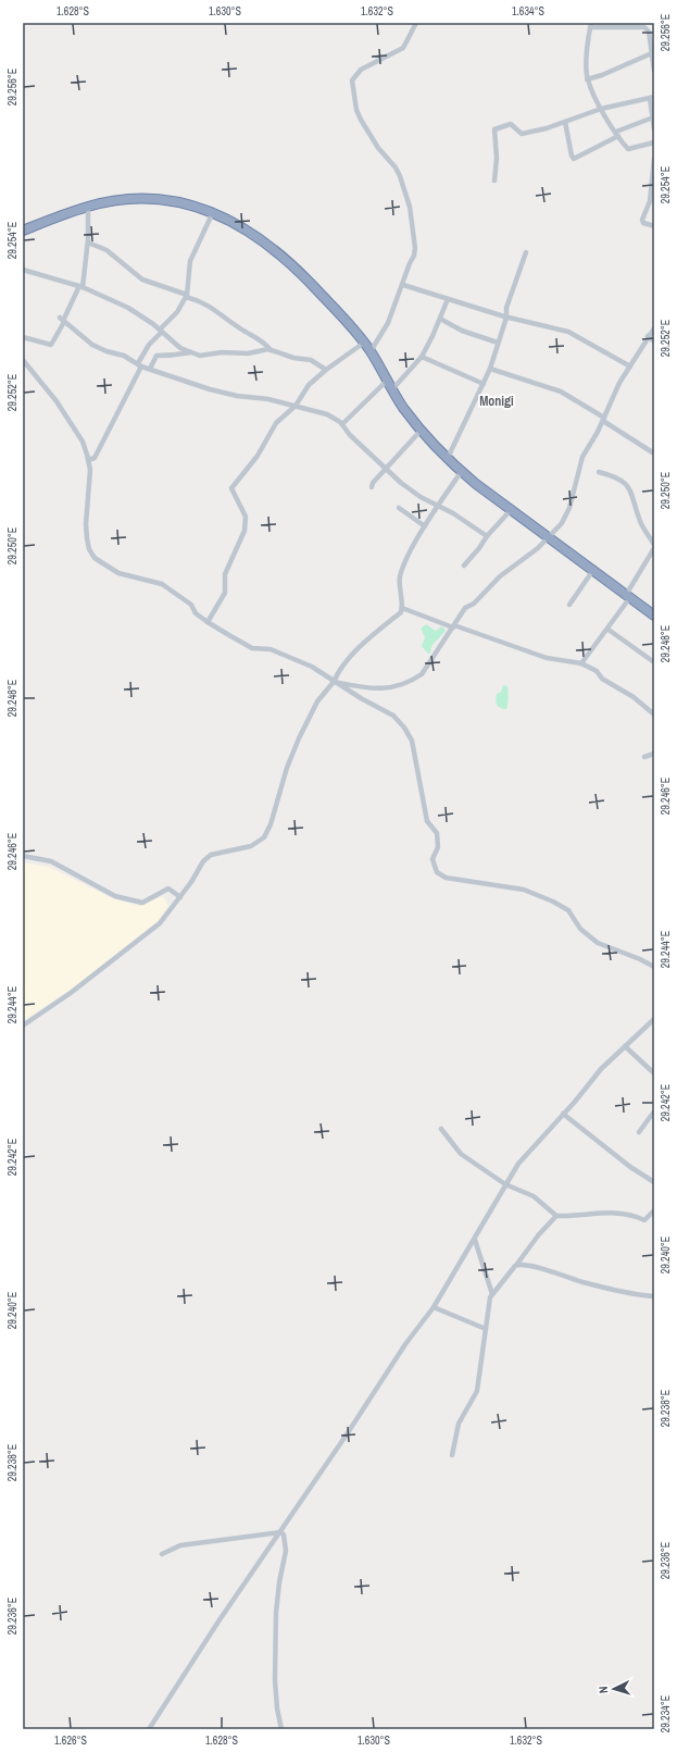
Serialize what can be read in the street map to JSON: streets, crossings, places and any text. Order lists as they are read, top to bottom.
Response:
{
  "districts": ["Monigi"],
  "north": "left",
  "coordinates": [
    "1.628°S",
    "1.630°S",
    "1.632°S",
    "1.634°S",
    "29.256°E",
    "29.254°E",
    "29.252°E",
    "29.250°E",
    "29.248°E",
    "29.246°E",
    "29.244°E",
    "29.242°E",
    "29.240°E",
    "29.238°E",
    "29.236°E",
    "29.234°E",
    "1.626°S"
  ]
}
